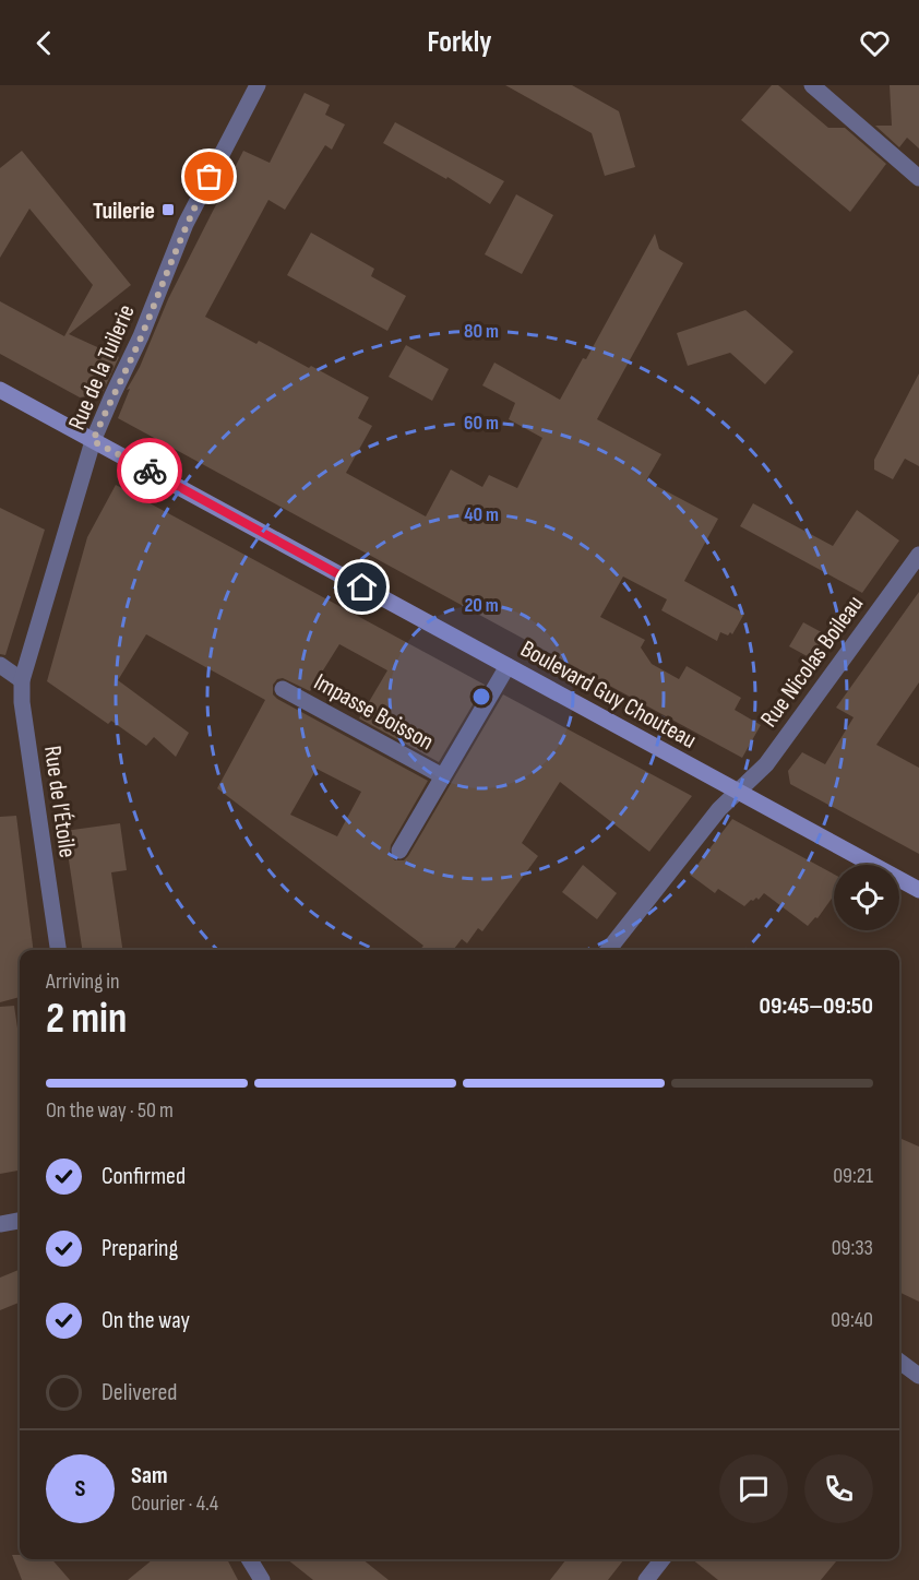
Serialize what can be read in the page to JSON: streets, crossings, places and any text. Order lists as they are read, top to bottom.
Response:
{
  "streets": {
    "main road": ["Boulevard Guy Chouteau"],
    "street": [
      "Rue de la Tuilerie",
      "Rue Nicolas Boileau",
      "Impasse Boisson",
      "Rue de l’Étoile"
    ]
  },
  "crossings": [
    ["Rue de la Tuilerie", "Boulevard Guy Chouteau"],
    ["Rue de la Tuilerie", "Rue de l’Étoile"],
    ["Rue Nicolas Boileau", "Boulevard Guy Chouteau"],
    ["Boulevard Guy Chouteau", "Impasse Boisson"]
  ],
  "places": {
    "transit": ["Tuilerie"]
  },
  "page": {
    "header": "Forkly",
    "heading": ["2 min", "Arriving in", "09:45–09:50"],
    "panel": ["Sam", "Courier · 4.4"],
    "bar": "On the way · 50 m",
    "list": [
      ["Confirmed", "09:21"],
      ["Preparing", "09:33"],
      ["On the way", "09:40"],
      "Delivered"
    ],
    "round": "S"
  },
  "rings": [
    "80 m",
    "60 m",
    "40 m",
    "20 m"
  ]
}
